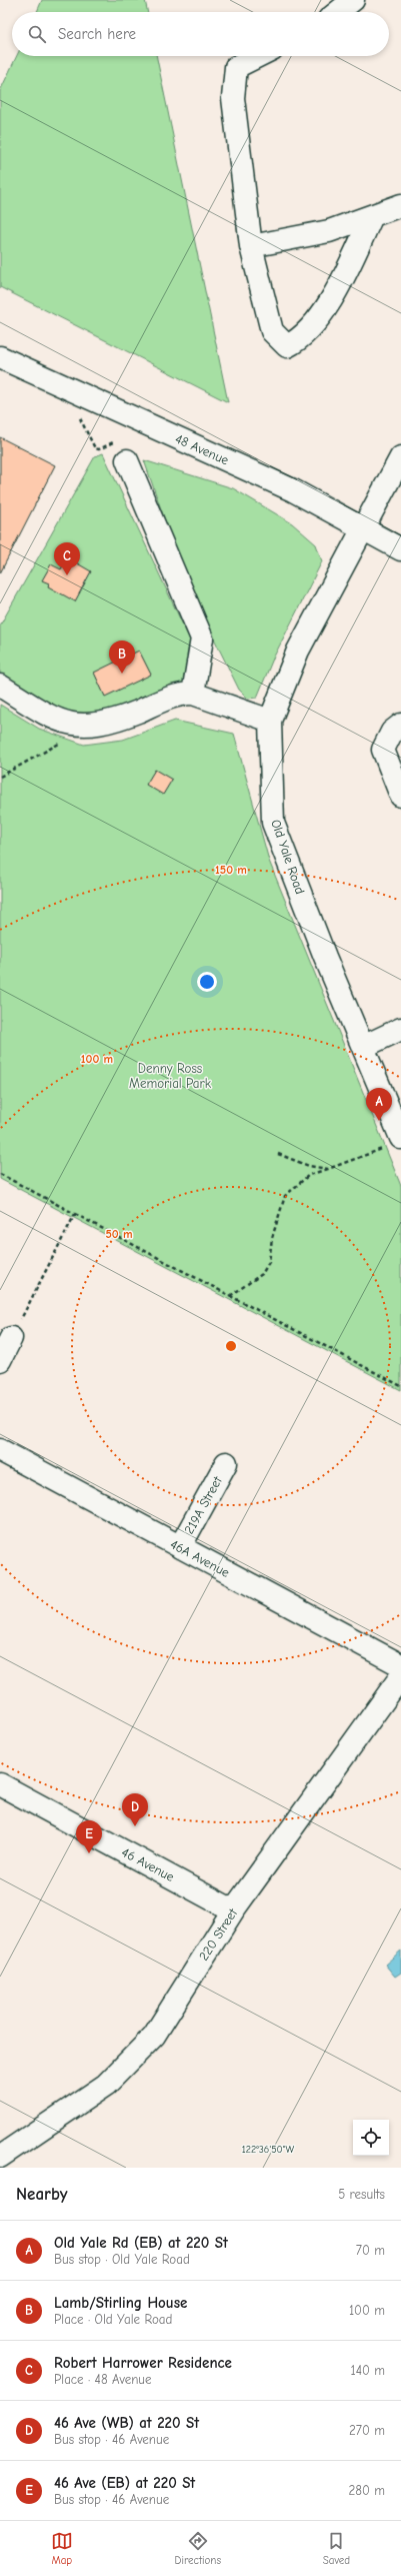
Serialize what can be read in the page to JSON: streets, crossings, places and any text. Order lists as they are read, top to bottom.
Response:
{
  "streets": {
    "street": [
      "48 Avenue",
      "Old Yale Road",
      "219A Street",
      "46A Avenue",
      "46 Avenue",
      "220 Street"
    ]
  },
  "crossings": [
    ["48 Avenue", "Old Yale Road"],
    ["219A Street", "46A Avenue"],
    ["46 Avenue", "220 Street"]
  ],
  "parks": ["Denny Ross Memorial Park"],
  "page": {
    "search": "Search here",
    "pins": [
      "C",
      "B",
      "A",
      "D",
      "E"
    ],
    "heading": ["Nearby", "5 results"],
    "list": [
      {
        "mark": "A",
        "name": "Old Yale Rd (EB) at 220 St",
        "note": "Bus stop · Old Yale Road",
        "value": "70 m"
      },
      {
        "mark": "B",
        "name": "Lamb/Stirling House",
        "note": "Place · Old Yale Road",
        "value": "100 m"
      },
      {
        "mark": "C",
        "name": "Robert Harrower Residence",
        "note": "Place · 48 Avenue",
        "value": "140 m"
      },
      {
        "mark": "D",
        "name": "46 Ave (WB) at 220 St",
        "note": "Bus stop · 46 Avenue",
        "value": "270 m"
      },
      {
        "mark": "E",
        "name": "46 Ave (EB) at 220 St",
        "note": "Bus stop · 46 Avenue",
        "value": "280 m"
      }
    ],
    "nav": ["Map", "Directions", "Saved"]
  },
  "coordinates": ["122°36'50\"W"],
  "rings": ["150 m", "100 m", "50 m"]
}
